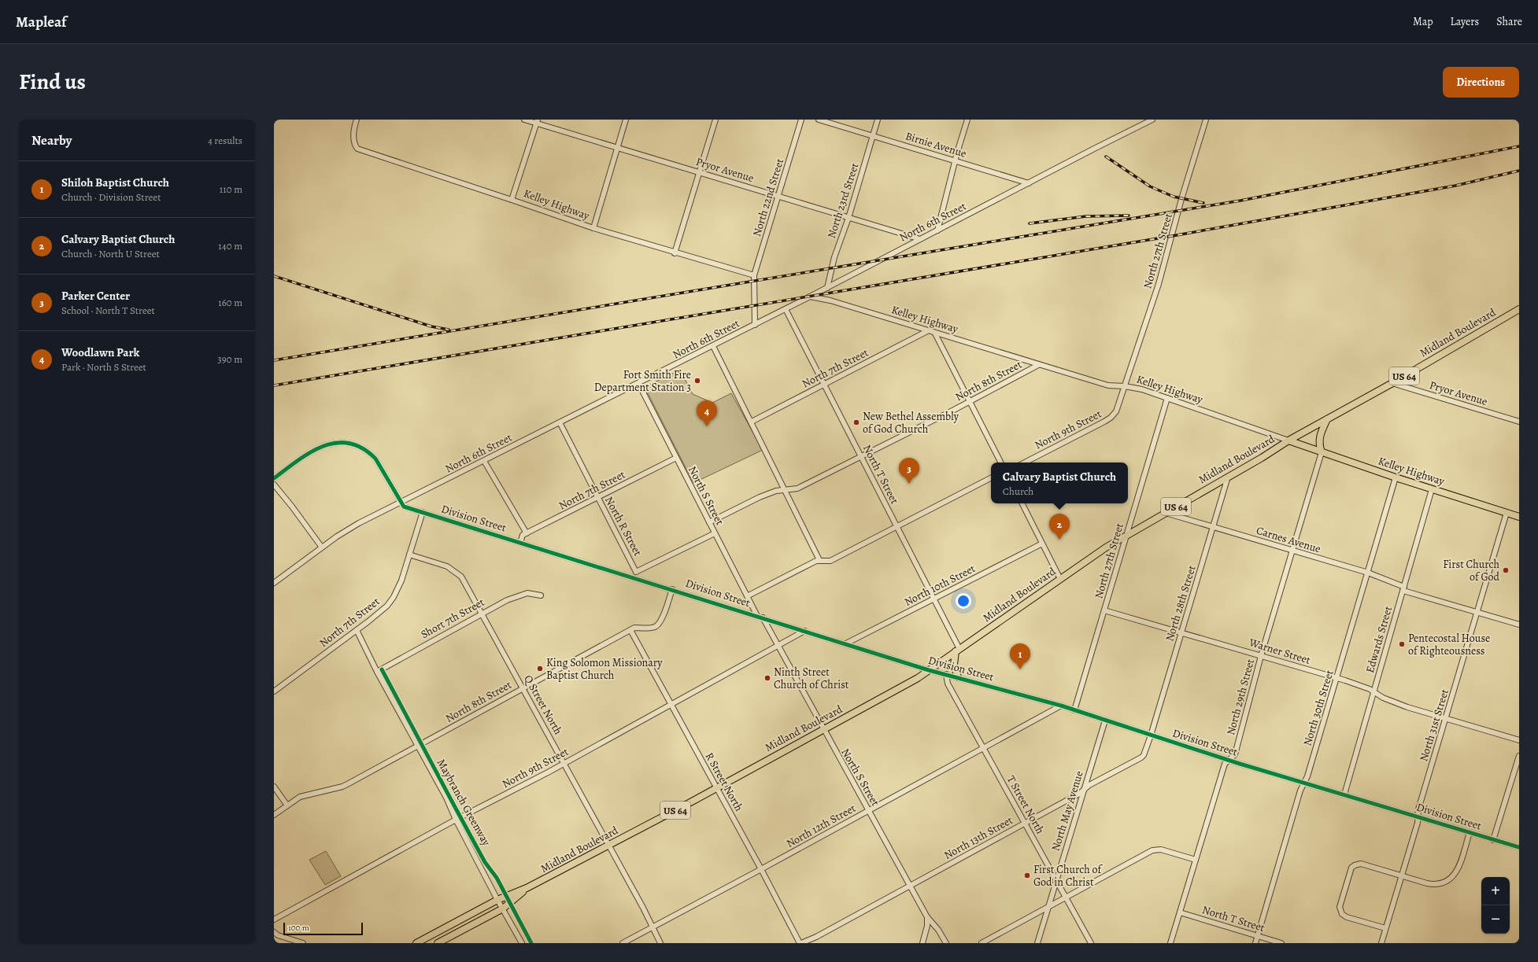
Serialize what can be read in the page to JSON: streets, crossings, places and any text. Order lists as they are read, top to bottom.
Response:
{
  "streets": {
    "main road": ["Kelley Highway", "Midland Boulevard", "US 64"],
    "street": [
      "Birnie Avenue",
      "Pryor Avenue",
      "North 22nd Street",
      "North 23rd Street",
      "North 6th Street",
      "North 27th Street",
      "North 7th Street",
      "North 8th Street",
      "North 9th Street",
      "North T Street",
      "North S Street",
      "Division Street",
      "North R Street",
      "Carnes Avenue",
      "North 10th Street",
      "North 28th Street",
      "Short 7th Street",
      "Edwards Street",
      "Warner Street",
      "North 29th Street",
      "Q Street North",
      "North 30th Street",
      "North 31st Street",
      "R Street North",
      "T Street North",
      "North May Avenue",
      "North 12th Street",
      "North 13th Street"
    ],
    "cycle path": ["Maybranch Greenway"]
  },
  "crossings": [
    ["Birnie Avenue", "North 23rd Street"],
    ["Birnie Avenue", "North 6th Street"],
    ["Pryor Avenue", "North 22nd Street"],
    ["Pryor Avenue", "North 23rd Street"],
    ["Pryor Avenue", "North 6th Street"],
    ["Pryor Avenue", "Midland Boulevard"],
    ["North 22nd Street", "Kelley Highway"],
    ["North 22nd Street", "North 6th Street"],
    ["North 23rd Street", "North 6th Street"],
    ["Kelley Highway", "North 6th Street"],
    ["Kelley Highway", "North 27th Street"],
    ["Kelley Highway", "Midland Boulevard"],
    ["Kelley Highway", "North 7th Street"],
    ["Kelley Highway", "North 8th Street"],
    ["Kelley Highway", "North 9th Street"],
    ["Kelley Highway", "Edwards Street"],
    ["Kelley Highway", "North 29th Street"],
    ["Kelley Highway", "North 30th Street"],
    ["Kelley Highway", "North 31st Street"],
    ["North 6th Street", "North T Street"],
    ["North 6th Street", "North S Street"],
    ["North 6th Street", "Division Street"],
    ["North 6th Street", "North R Street"],
    ["North 27th Street", "Midland Boulevard"],
    ["North 27th Street", "North 9th Street"],
    ["North 27th Street", "Division Street"],
    ["North 27th Street", "Warner Street"],
    ["Midland Boulevard", "North T Street"],
    ["Midland Boulevard", "North S Street"],
    ["Midland Boulevard", "Division Street"],
    ["Midland Boulevard", "Carnes Avenue"],
    ["Midland Boulevard", "North 28th Street"],
    ["Midland Boulevard", "Q Street North"],
    ["Midland Boulevard", "R Street North"],
    ["North 7th Street", "North T Street"],
    ["North 7th Street", "North S Street"],
    ["North 7th Street", "Division Street"],
    ["North 7th Street", "North R Street"],
    ["North 7th Street", "Q Street North"],
    ["North 8th Street", "North T Street"],
    ["North 8th Street", "North S Street"],
    ["North 8th Street", "Division Street"],
    ["North 8th Street", "Q Street North"],
    ["North 8th Street", "R Street North"],
    ["North 9th Street", "North S Street"],
    ["North 9th Street", "Division Street"],
    ["North 9th Street", "Q Street North"],
    ["North 9th Street", "R Street North"],
    ["North T Street", "North 10th Street"],
    ["North T Street", "North 29th Street"],
    ["North T Street", "North 30th Street"],
    ["North S Street", "Division Street"],
    ["North S Street", "North 12th Street"],
    ["North S Street", "North 13th Street"],
    ["Division Street", "North 10th Street"],
    ["Division Street", "North 28th Street"],
    ["Division Street", "Edwards Street"],
    ["Division Street", "North 29th Street"],
    ["Division Street", "North 30th Street"],
    ["Division Street", "North 31st Street"],
    ["Division Street", "T Street North"],
    ["Division Street", "North May Avenue"],
    ["Division Street", "North 12th Street"],
    ["Division Street", "North 13th Street"],
    ["Carnes Avenue", "North 28th Street"],
    ["Carnes Avenue", "Edwards Street"],
    ["Carnes Avenue", "North 29th Street"],
    ["Carnes Avenue", "North 30th Street"],
    ["Carnes Avenue", "North 31st Street"],
    ["North 28th Street", "Warner Street"],
    ["North 28th Street", "North 13th Street"],
    ["Short 7th Street", "Q Street North"],
    ["Edwards Street", "Warner Street"],
    ["Warner Street", "North 29th Street"],
    ["Warner Street", "North 30th Street"],
    ["Warner Street", "North 31st Street"],
    ["Q Street North", "North 12th Street"],
    ["R Street North", "North 12th Street"],
    ["R Street North", "North 13th Street"],
    ["T Street North", "North May Avenue"],
    ["T Street North", "North 12th Street"],
    ["T Street North", "North 13th Street"],
    ["North May Avenue", "North 13th Street"]
  ],
  "places": [
    "Fort Smith Fire Department Station 3",
    "New Bethel Assembly of God Church",
    "First Church of God",
    "Pentecostal House of Righteousness",
    "King Solomon Missionary Baptist Church",
    "Ninth Street Church of Christ",
    "First Church of God in Christ"
  ],
  "scale_bar": "100 m",
  "page": {
    "header": "Mapleaf",
    "nav": ["Map", "Layers", "Share"],
    "title": "Find us",
    "buttons": "Directions",
    "heading": ["Nearby", "4 results"],
    "list": [
      {
        "mark": "1",
        "name": "Shiloh Baptist Church",
        "note": "Church · Division Street",
        "value": "110 m"
      },
      {
        "mark": "2",
        "name": "Calvary Baptist Church",
        "note": "Church · North U Street",
        "value": "140 m"
      },
      {
        "mark": "3",
        "name": "Parker Center",
        "note": "School · North T Street",
        "value": "160 m"
      },
      {
        "mark": "4",
        "name": "Woodlawn Park",
        "note": "Park · North S Street",
        "value": "390 m"
      }
    ],
    "pins": [
      "4",
      "3",
      "2",
      "1"
    ],
    "popup": ["Calvary Baptist Church", "Church"],
    "map_buttons": ["+", "−"],
    "scale": "100 m"
  }
}
